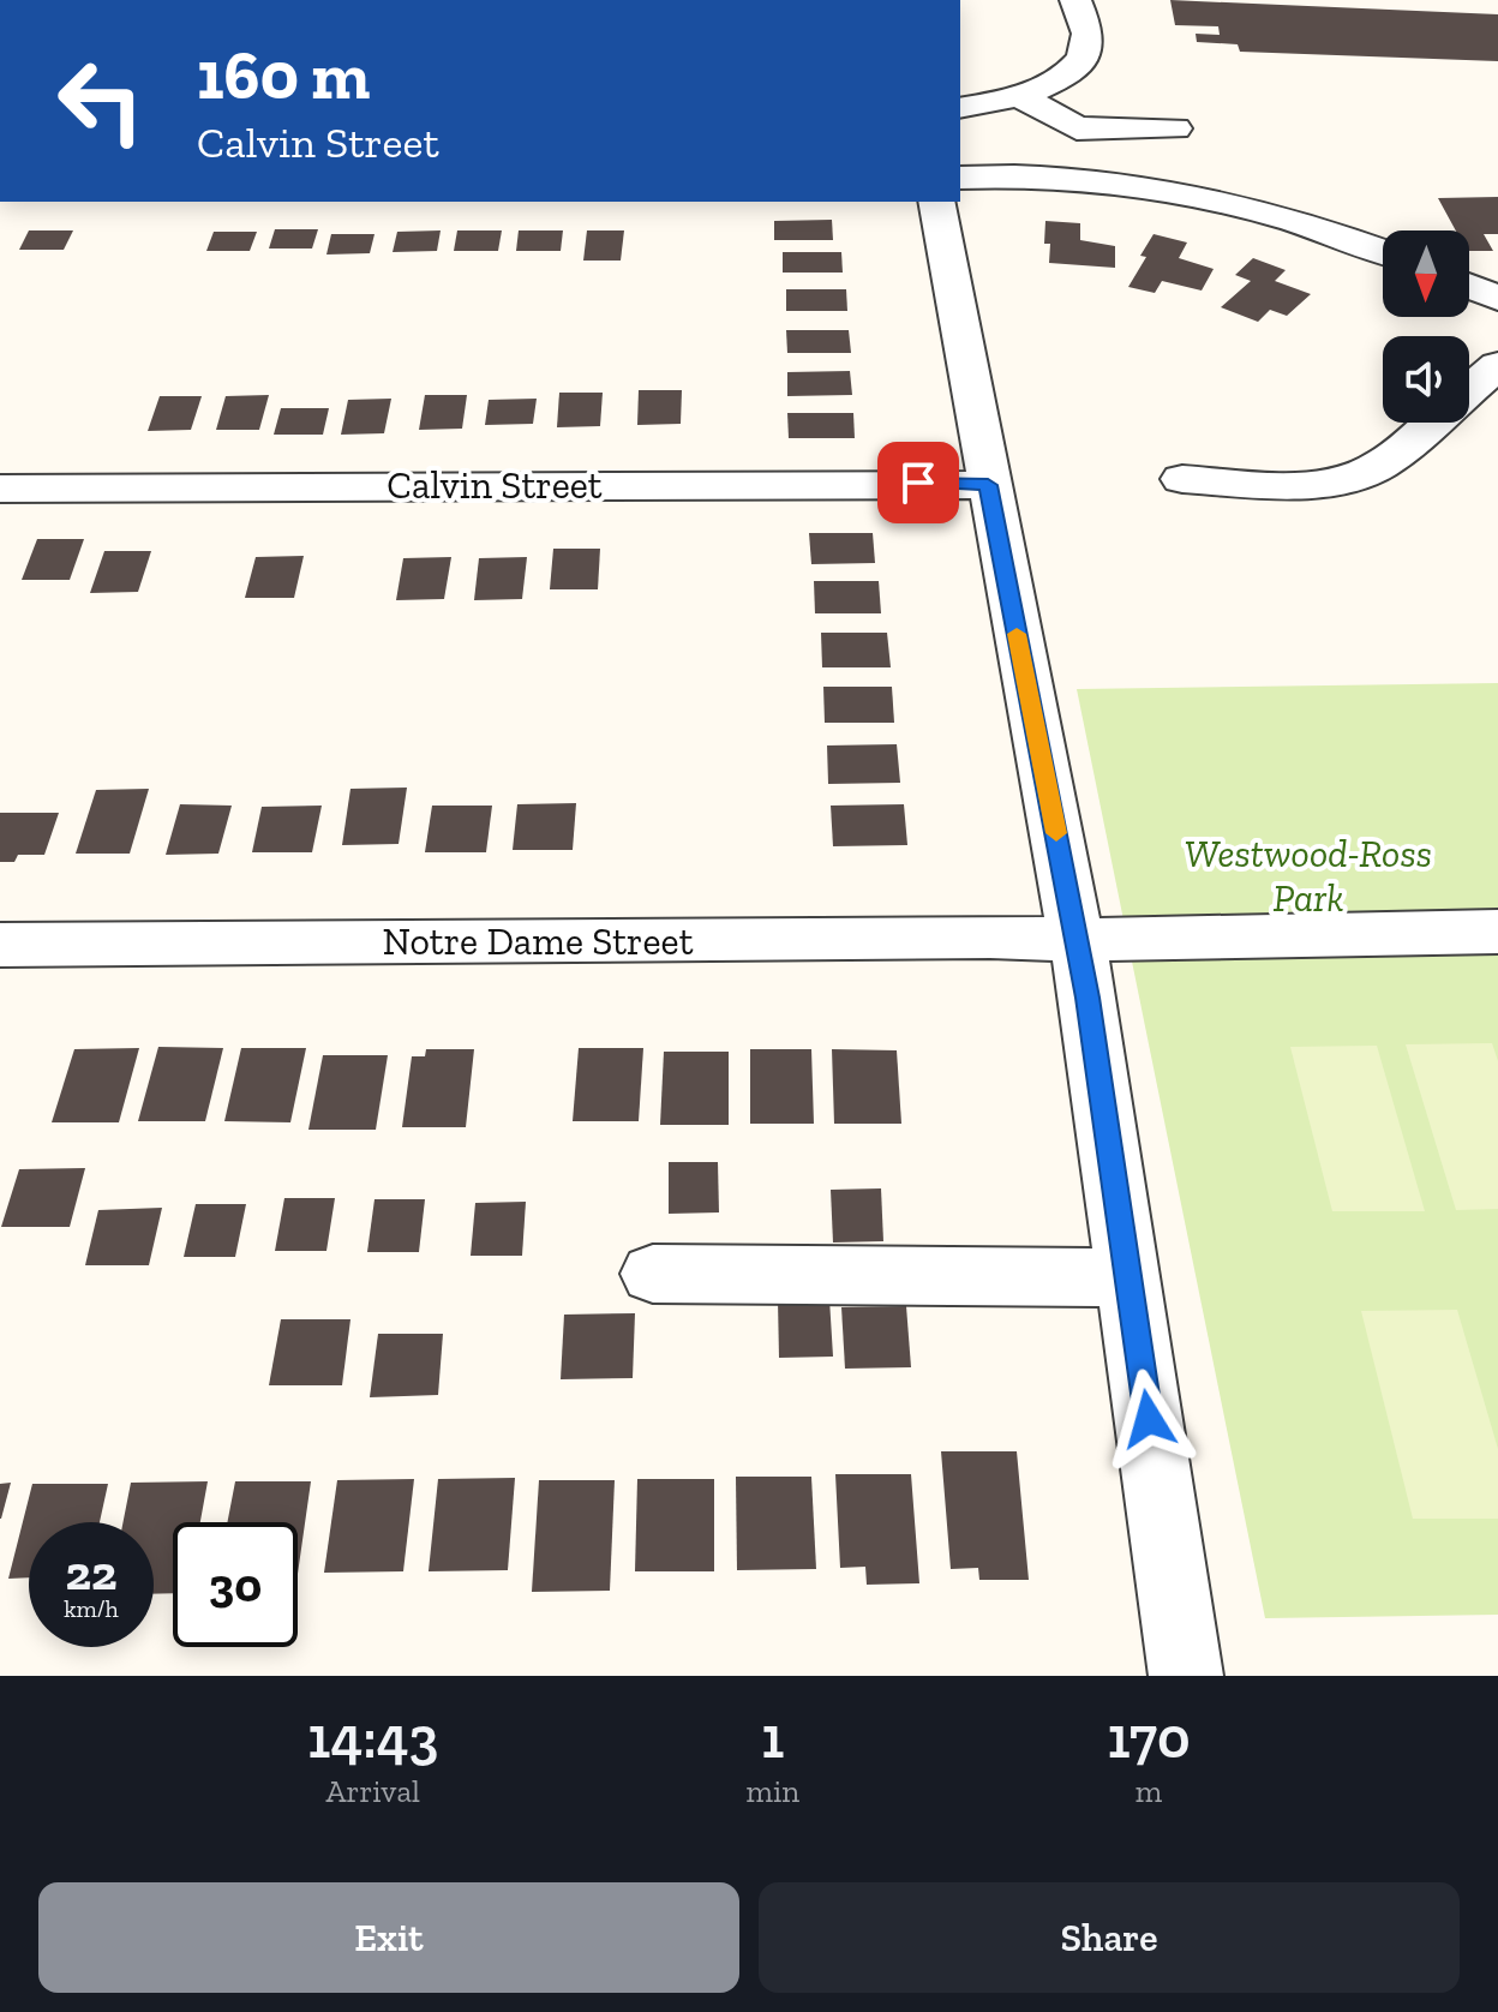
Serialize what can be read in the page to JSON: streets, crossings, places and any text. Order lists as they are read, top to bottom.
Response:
{
  "streets": {
    "street": ["Calvin Street", "Notre Dame Street"]
  },
  "parks": ["Westwood-Ross Park"],
  "north": "bottom",
  "page": {
    "turn": ["160 m", "Calvin Street"],
    "speed": "22 km/h",
    "limit": "30",
    "eta": [
      "14:43",
      "Arrival",
      "1",
      "min",
      "170",
      "m"
    ],
    "buttons": ["Exit", "Share"]
  }
}
